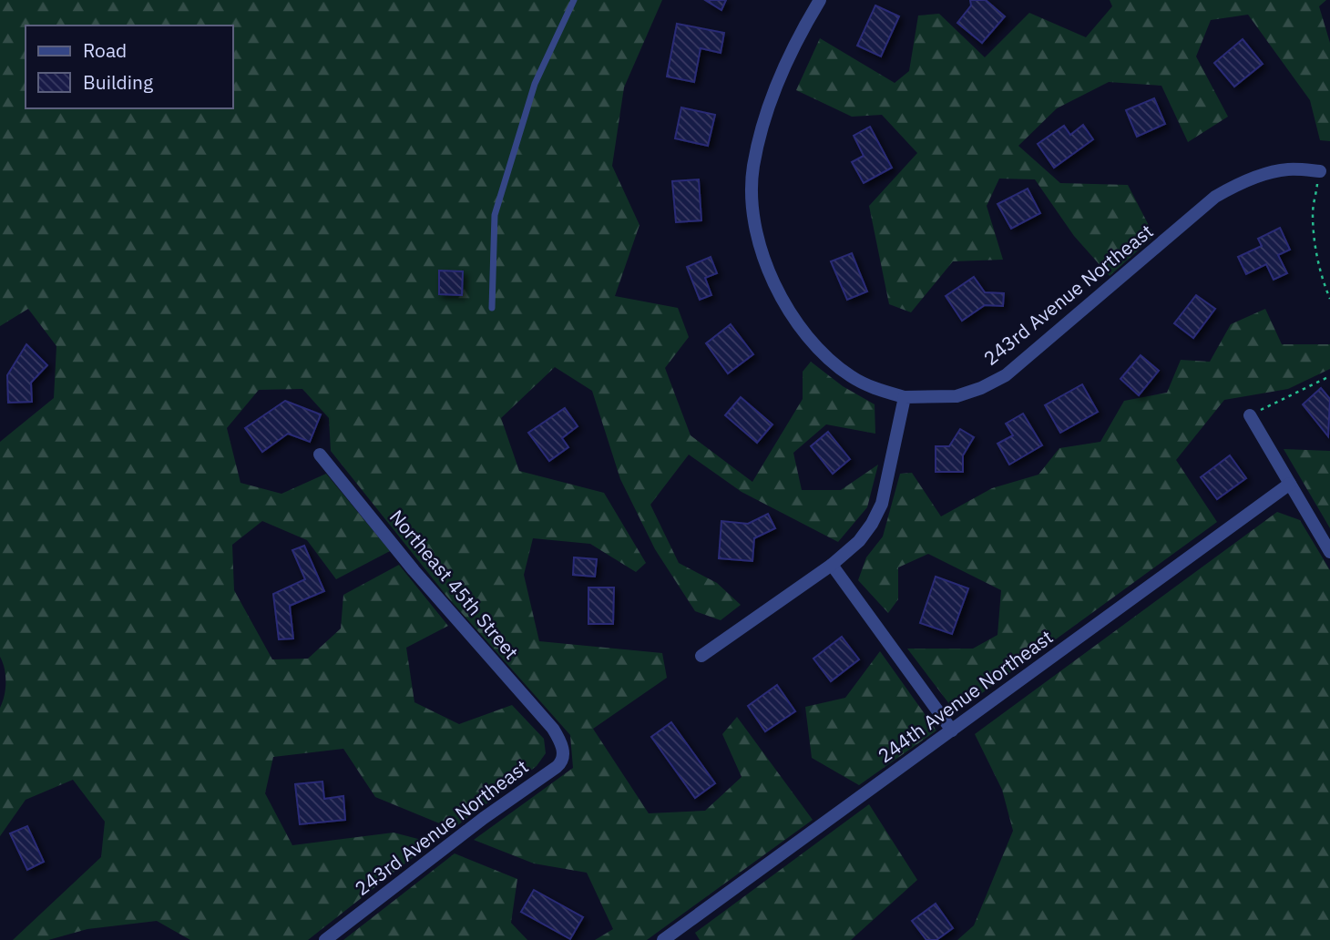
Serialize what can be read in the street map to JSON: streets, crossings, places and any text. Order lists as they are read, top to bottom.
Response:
{
  "streets": {
    "street": ["243rd Avenue Northeast", "Northeast 45th Street", "244th Avenue Northeast"]
  },
  "crossings": [
    ["243rd Avenue Northeast", "Northeast 45th Street"]
  ],
  "legend": ["Road", "Building"]
}
